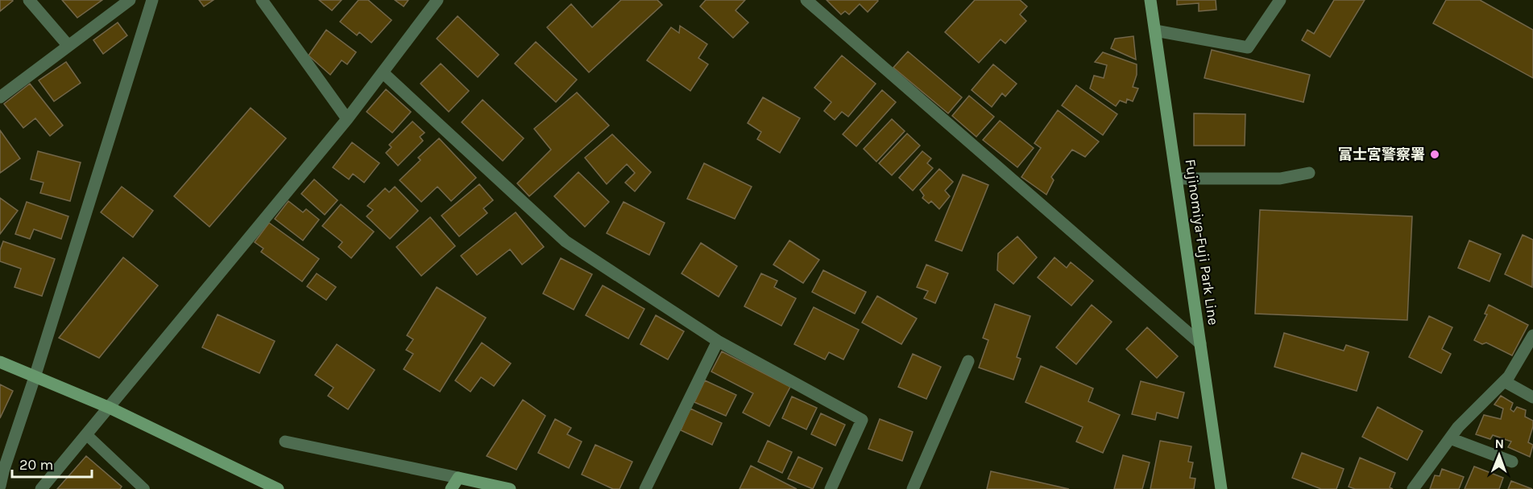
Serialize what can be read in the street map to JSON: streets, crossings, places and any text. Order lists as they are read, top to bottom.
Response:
{
  "streets": {
    "main road": ["Fujinomiya-Fuji Park Line"]
  },
  "places": ["富士宮警察署"],
  "scale_bar": "20 m",
  "north": "top"
}
